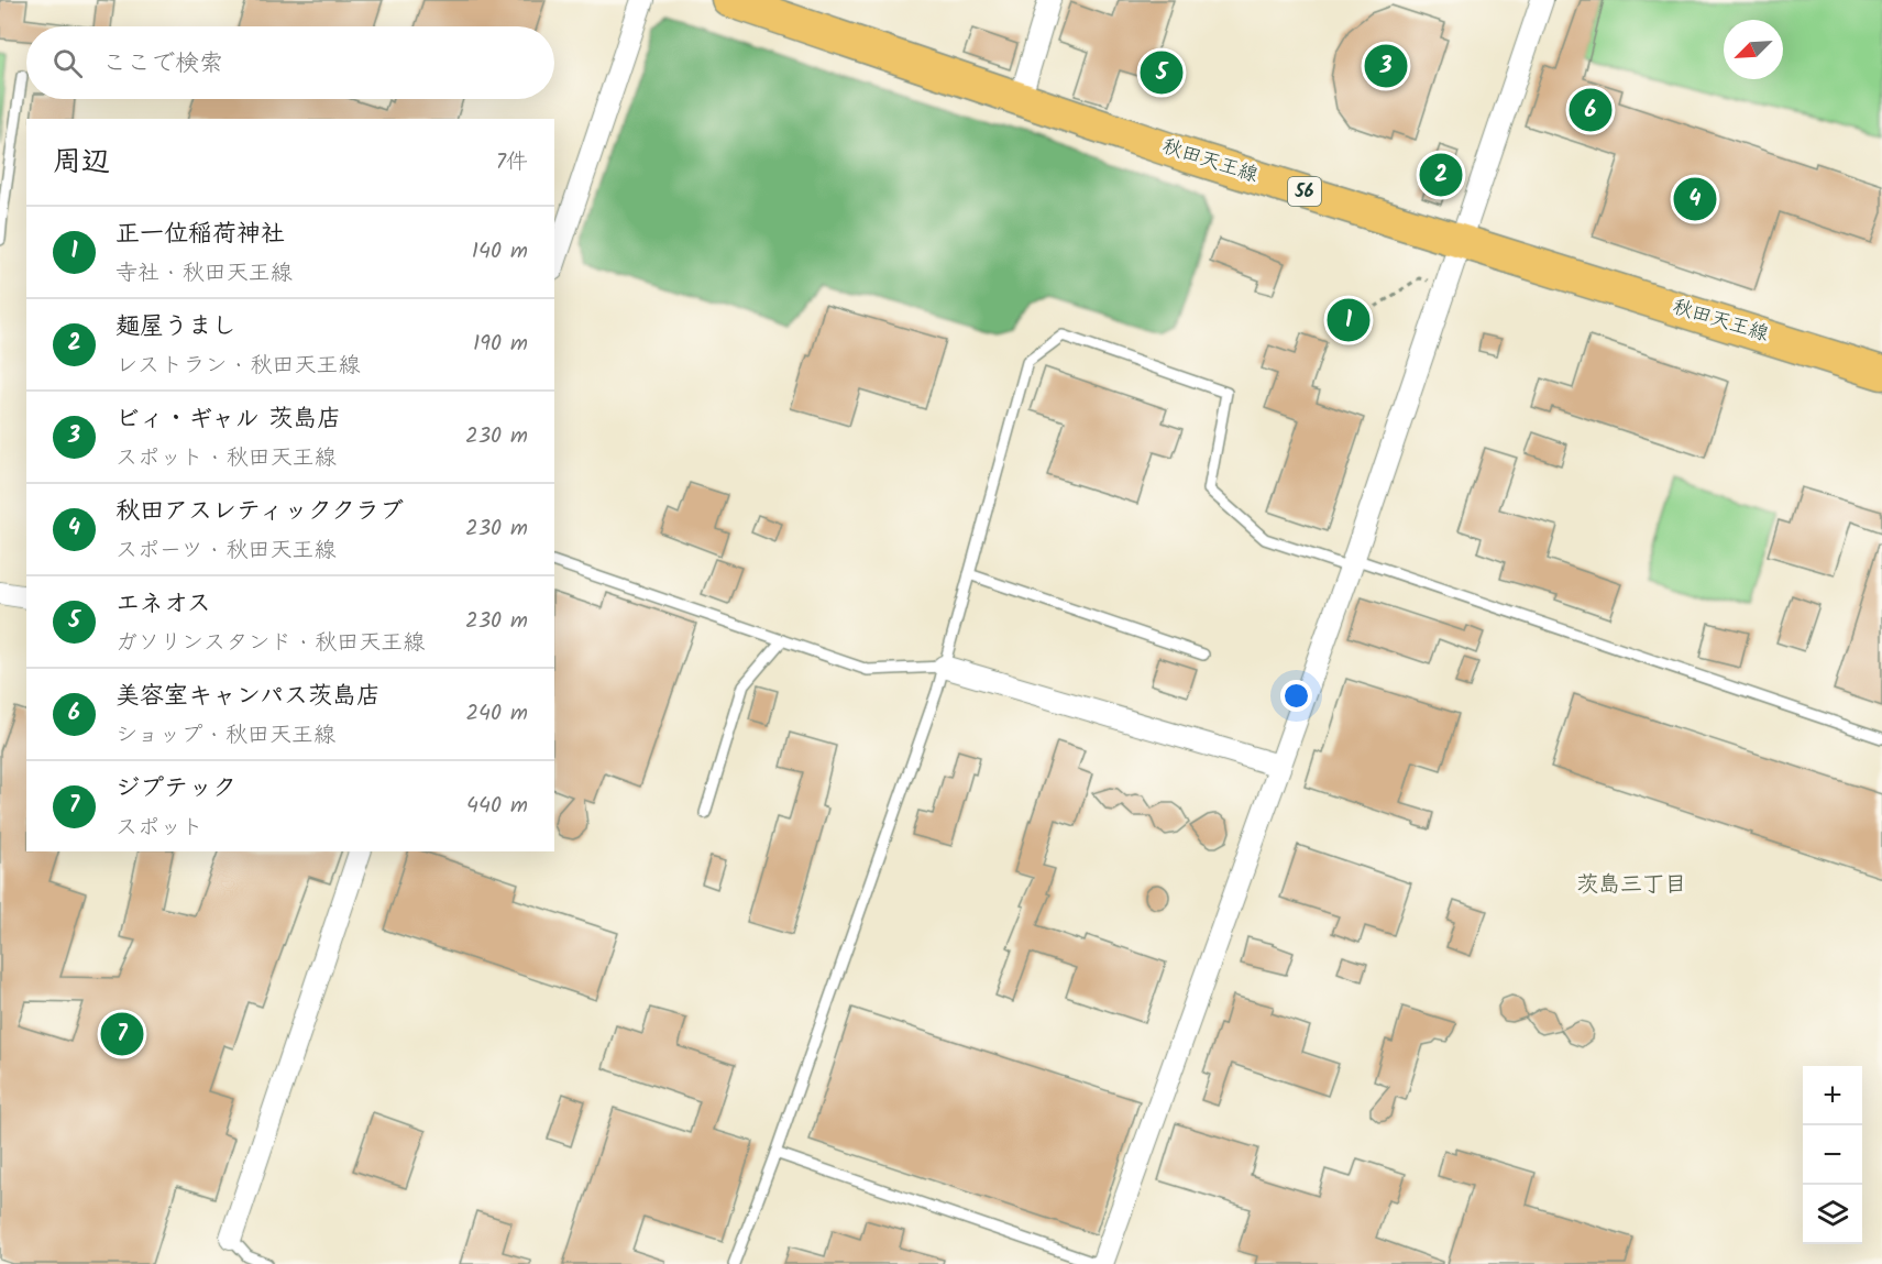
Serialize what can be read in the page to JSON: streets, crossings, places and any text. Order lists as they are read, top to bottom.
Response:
{
  "streets": {
    "main road": ["秋田天王線", "56"]
  },
  "districts": ["茨島三丁目"],
  "north": "bottom left",
  "page": {
    "search": "ここで検索",
    "pins": [
      "3",
      "5",
      "6",
      "2",
      "4",
      "1",
      "7"
    ],
    "heading": ["周辺", "7件"],
    "list": [
      {
        "mark": "1",
        "name": "正一位稲荷神社",
        "note": "寺社 · 秋田天王線",
        "value": "140 m"
      },
      {
        "mark": "2",
        "name": "麺屋うまし",
        "note": "レストラン · 秋田天王線",
        "value": "190 m"
      },
      {
        "mark": "3",
        "name": "ビィ・ギャル 茨島店",
        "note": "スポット · 秋田天王線",
        "value": "230 m"
      },
      {
        "mark": "4",
        "name": "秋田アスレティッククラブ",
        "note": "スポーツ · 秋田天王線",
        "value": "230 m"
      },
      {
        "mark": "5",
        "name": "エネオス",
        "note": "ガソリンスタンド · 秋田天王線",
        "value": "230 m"
      },
      {
        "mark": "6",
        "name": "美容室キャンパス茨島店",
        "note": "ショップ · 秋田天王線",
        "value": "240 m"
      },
      {
        "mark": "7",
        "name": "ジプテック",
        "note": "スポット",
        "value": "440 m"
      }
    ],
    "map_buttons": ["+", "−"]
  }
}
